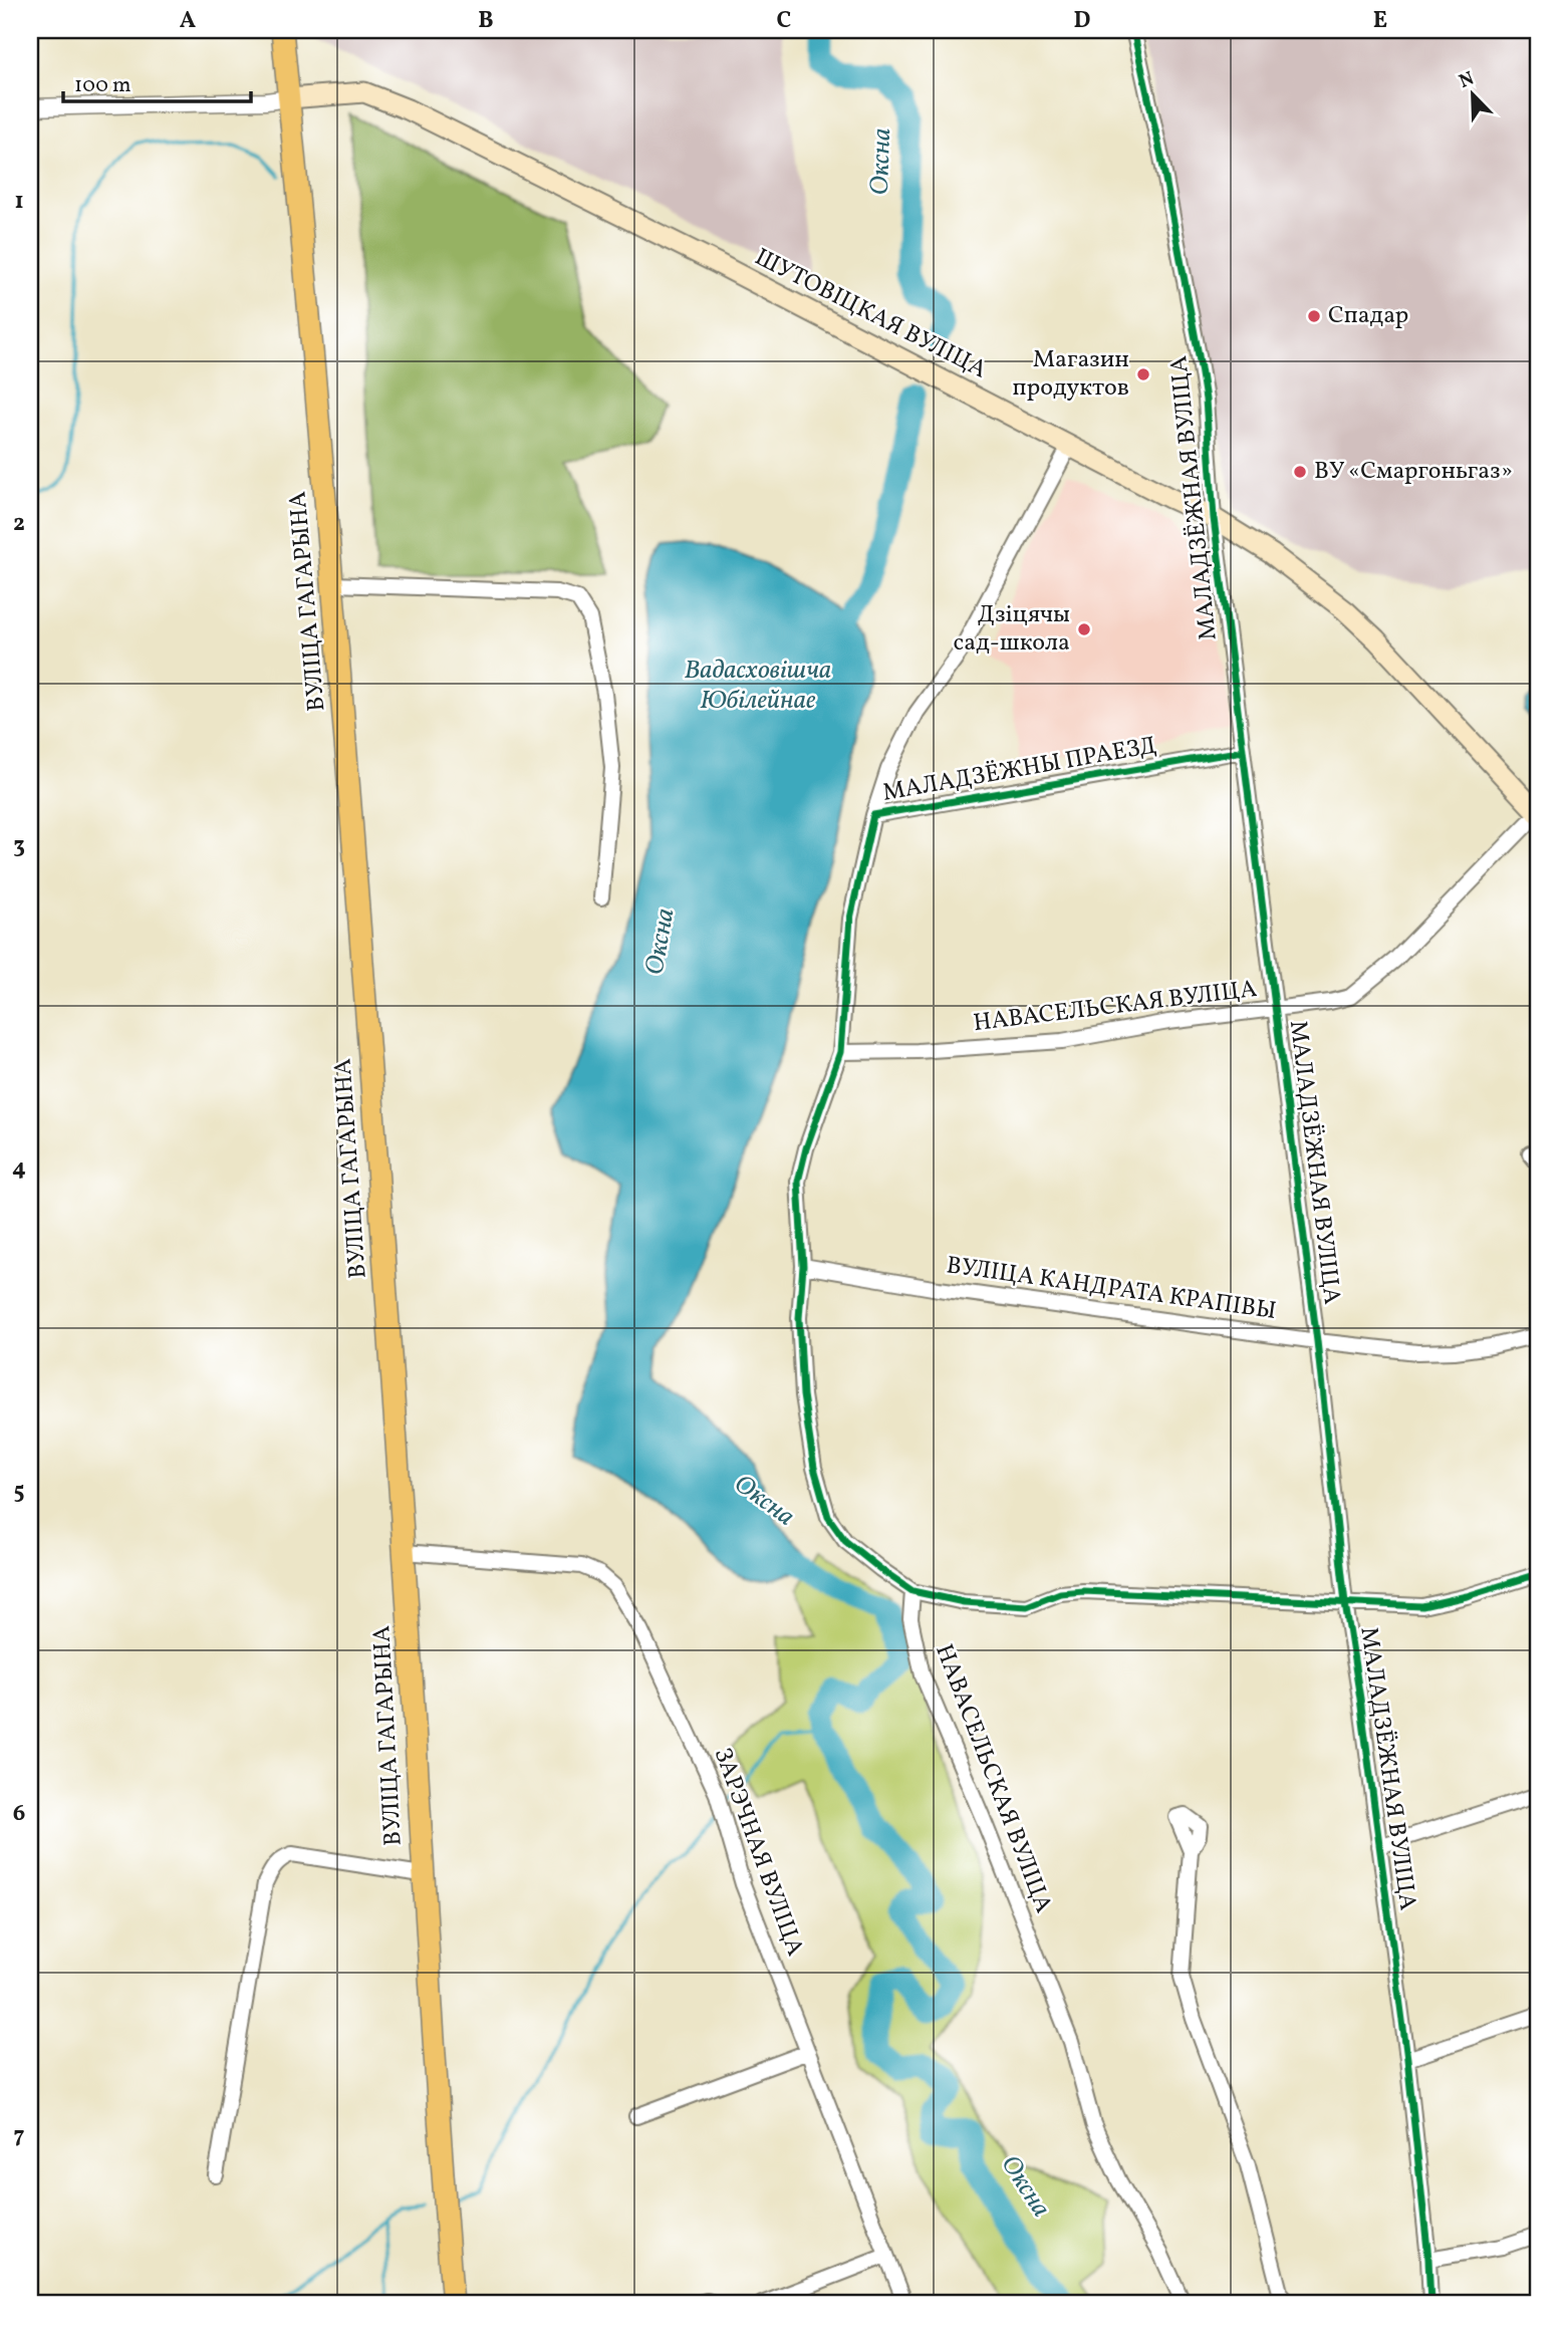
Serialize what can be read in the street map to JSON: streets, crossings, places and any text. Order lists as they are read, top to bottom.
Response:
{
  "streets": {
    "main road": ["ШУТОВІЦКАЯ ВУЛІЦА", "ВУЛІЦА ГАГАРЫНА"],
    "street": [
      "МАЛАДЗЁЖНАЯ ВУЛІЦА",
      "МАЛАДЗЁЖНЫ ПРАЕЗД",
      "НАВАСЕЛЬСКАЯ ВУЛІЦА",
      "ВУЛІЦА КАНДРАТА КРАПІВЫ",
      "ЗАРЭЧНАЯ ВУЛІЦА"
    ]
  },
  "crossings": [
    ["ШУТОВІЦКАЯ ВУЛІЦА", "МАЛАДЗЁЖНАЯ ВУЛІЦА"],
    ["ШУТОВІЦКАЯ ВУЛІЦА", "ВУЛІЦА ГАГАРЫНА"],
    ["ШУТОВІЦКАЯ ВУЛІЦА", "МАЛАДЗЁЖНЫ ПРАЕЗД"],
    ["ШУТОВІЦКАЯ ВУЛІЦА", "НАВАСЕЛЬСКАЯ ВУЛІЦА"],
    ["МАЛАДЗЁЖНАЯ ВУЛІЦА", "МАЛАДЗЁЖНЫ ПРАЕЗД"],
    ["МАЛАДЗЁЖНАЯ ВУЛІЦА", "НАВАСЕЛЬСКАЯ ВУЛІЦА"],
    ["МАЛАДЗЁЖНАЯ ВУЛІЦА", "ВУЛІЦА КАНДРАТА КРАПІВЫ"],
    ["ВУЛІЦА ГАГАРЫНА", "ЗАРЭЧНАЯ ВУЛІЦА"],
    ["МАЛАДЗЁЖНЫ ПРАЕЗД", "НАВАСЕЛЬСКАЯ ВУЛІЦА"]
  ],
  "water": ["Оксна", "Вадасховішча Юбілейнае"],
  "places": [
    "Спадар",
    "Магазин продуктов",
    "ВУ «Смаргоньгаз»",
    "Дзіцячы сад-школа"
  ],
  "scale_bar": "100 m",
  "north": "top left",
  "grid": {
    "columns": [
      "A",
      "B",
      "C",
      "D",
      "E"
    ],
    "rows": [
      "1",
      "2",
      "3",
      "4",
      "5",
      "6",
      "7"
    ]
  }
}
